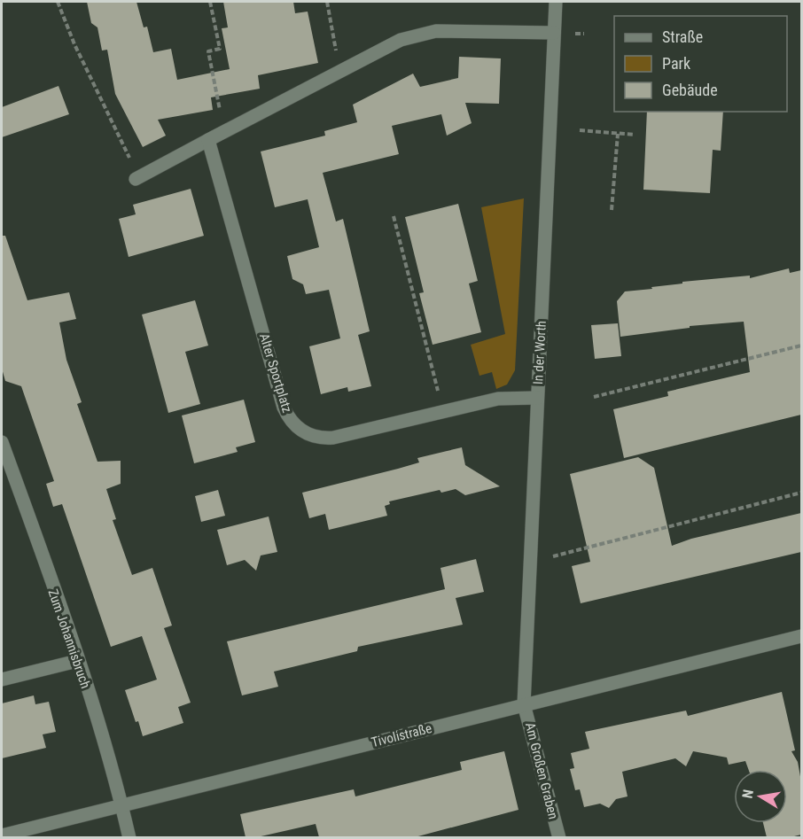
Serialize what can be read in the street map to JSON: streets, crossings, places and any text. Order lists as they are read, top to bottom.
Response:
{
  "streets": {
    "street": [
      "In der Worth",
      "Alter Sportplatz",
      "Zum Johannisbruch",
      "Tivolistraße",
      "Am Großen Graben"
    ]
  },
  "crossings": [
    ["In der Worth", "Alter Sportplatz"],
    ["In der Worth", "Tivolistraße"],
    ["In der Worth", "Am Großen Graben"],
    ["Zum Johannisbruch", "Tivolistraße"],
    ["Tivolistraße", "Am Großen Graben"]
  ],
  "legend": ["Straße", "Park", "Gebäude"],
  "north": "left"
}
